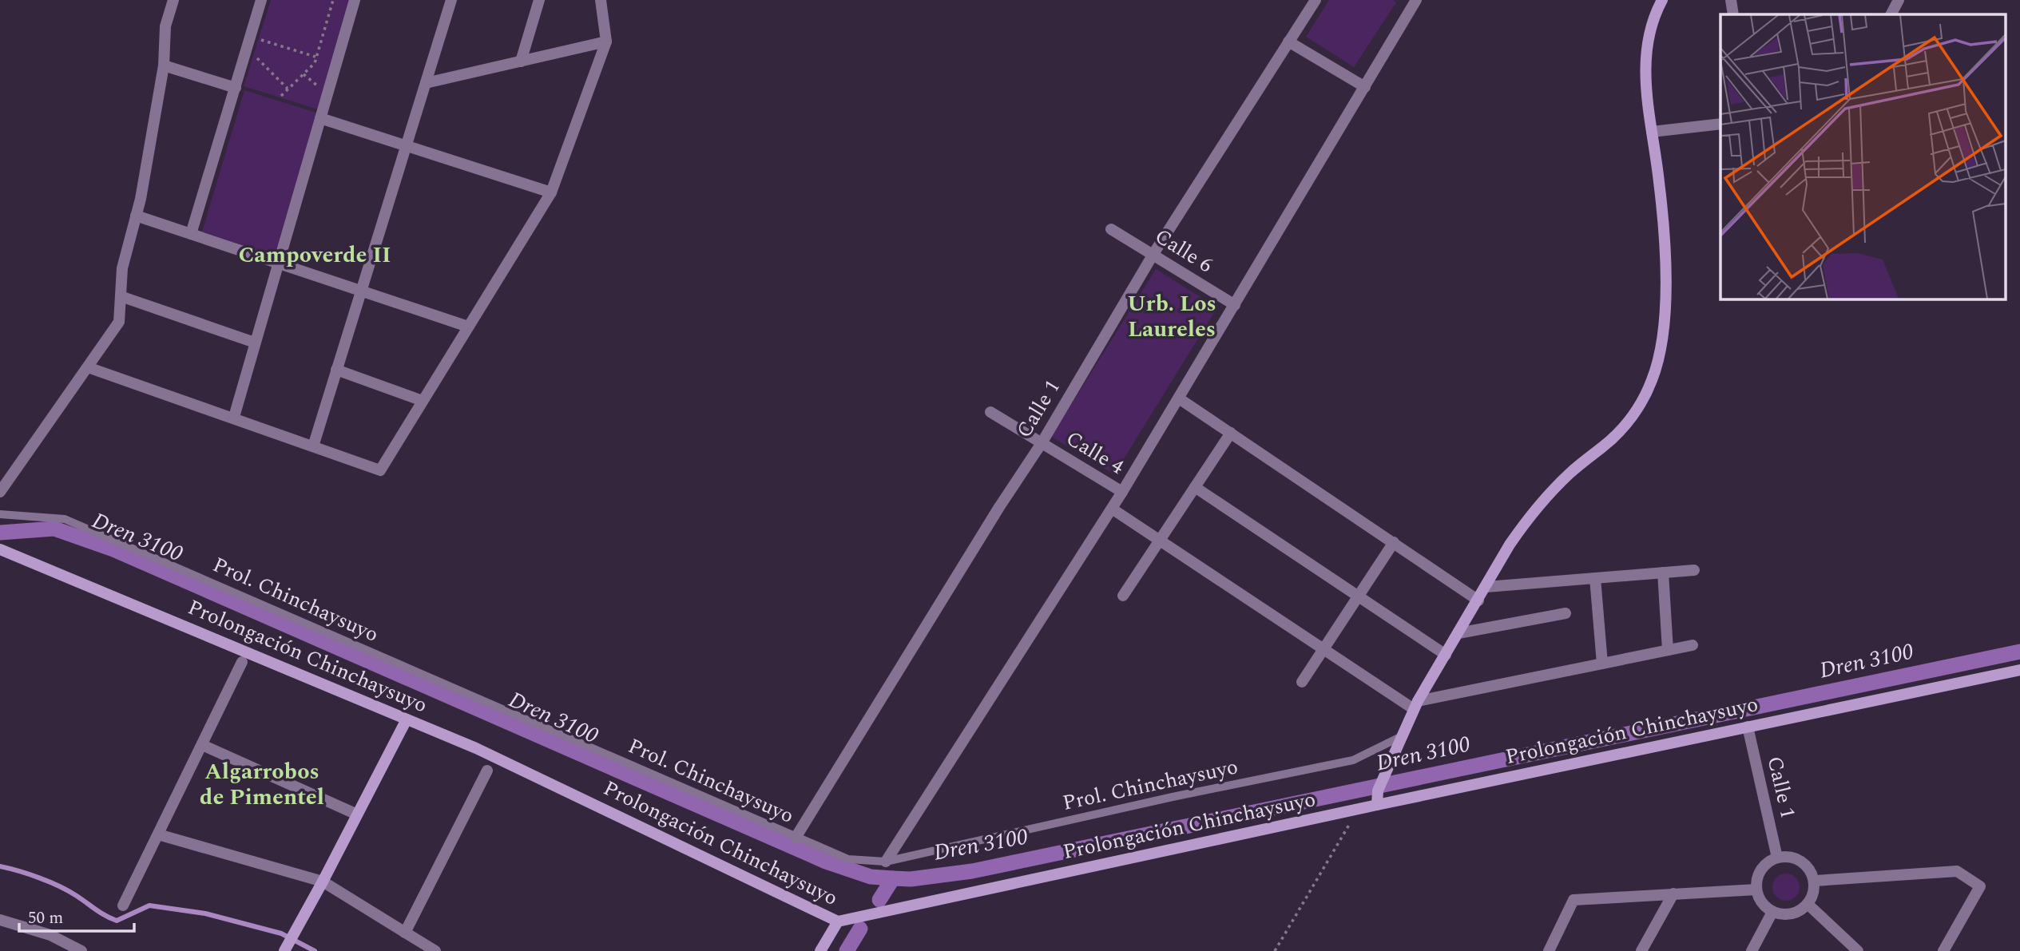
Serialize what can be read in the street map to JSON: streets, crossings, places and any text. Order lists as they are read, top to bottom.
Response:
{
  "streets": {
    "street": [
      "Calle 6",
      "Calle 1",
      "Calle 4",
      "Prolongación Chinchaysuyo"
    ],
    "lane": ["Prol. Chinchaysuyo"]
  },
  "crossings": [
    ["Calle 6", "Calle 1"],
    ["Calle 1", "Calle 4"],
    ["Calle 1", "Prol. Chinchaysuyo"],
    ["Calle 1", "Prolongación Chinchaysuyo"]
  ],
  "districts": ["Campoverde II", "Urb. Los Laureles", "Algarrobos de Pimentel"],
  "water": ["Dren 3100"],
  "scale_bar": "50 m"
}
